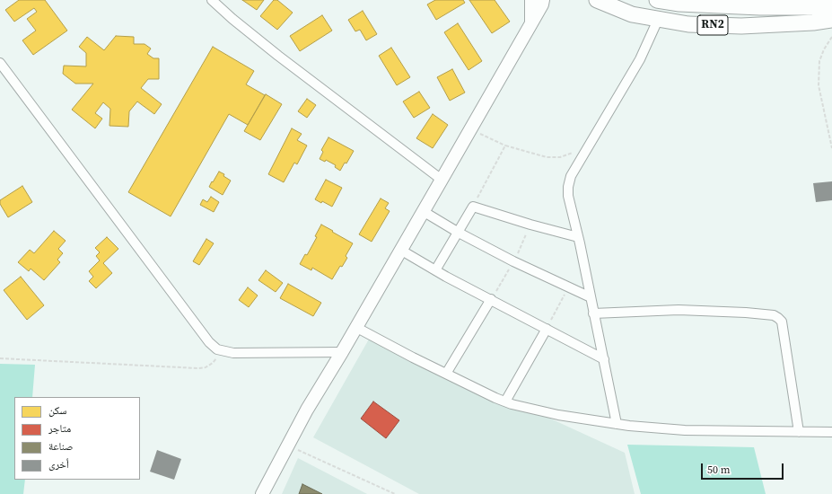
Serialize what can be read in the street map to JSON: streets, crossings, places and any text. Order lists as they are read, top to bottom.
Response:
{
  "streets": {
    "highway": ["RN2"]
  },
  "legend": [
    "سكن",
    "متاجر",
    "صناعة",
    "أخرى"
  ],
  "scale_bar": "50 m"
}
